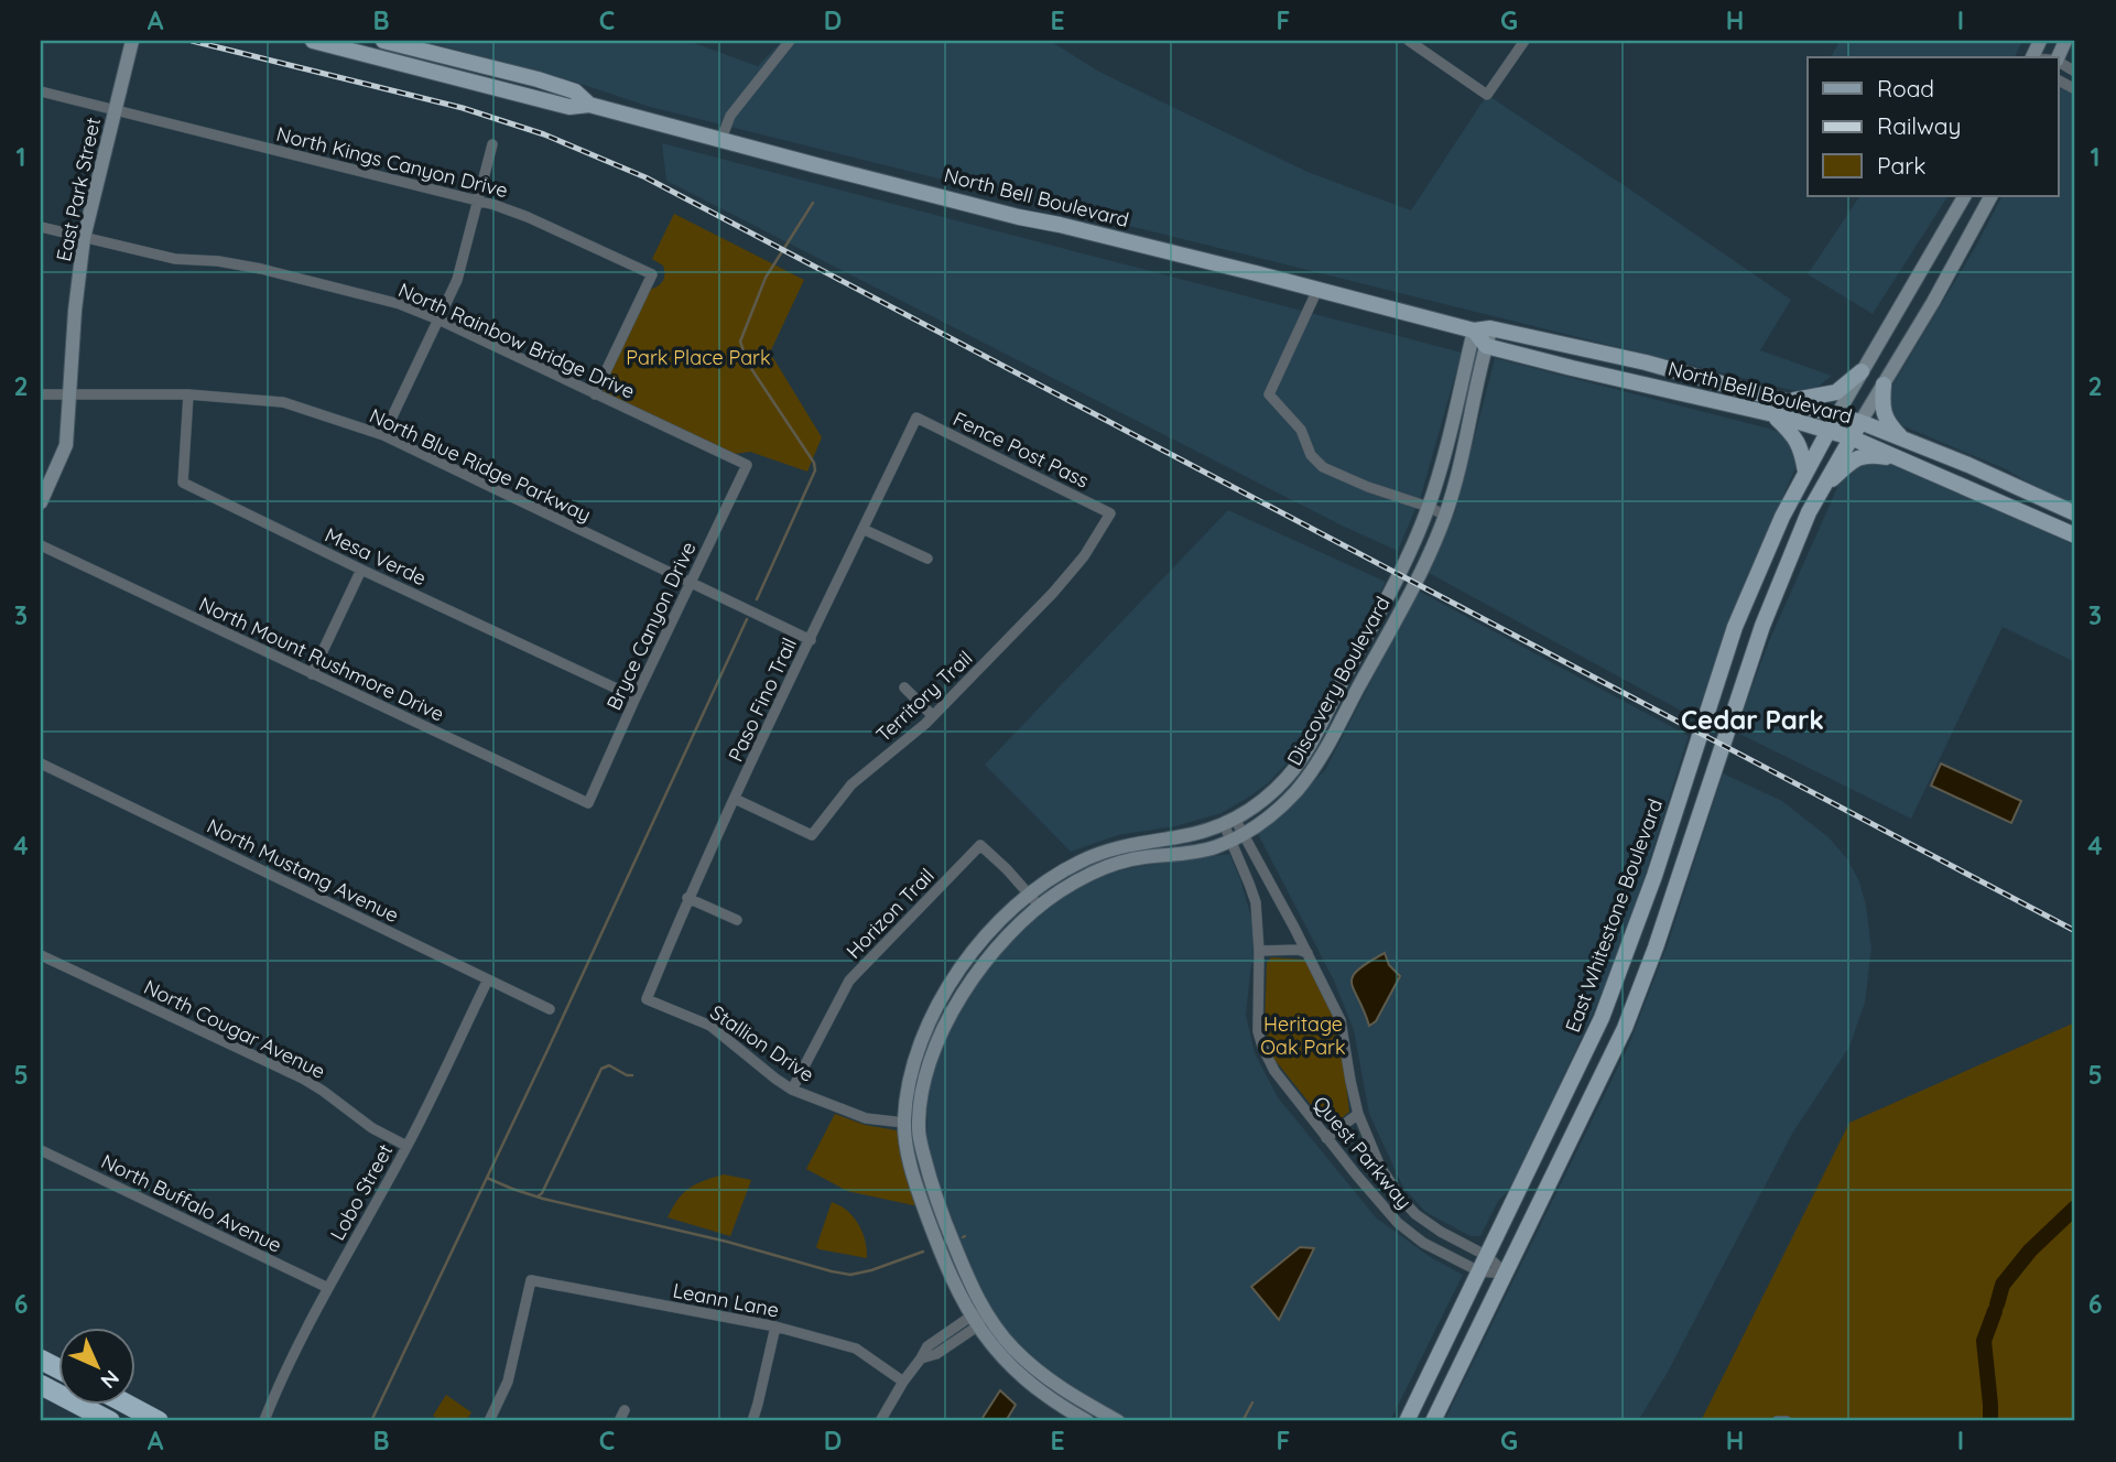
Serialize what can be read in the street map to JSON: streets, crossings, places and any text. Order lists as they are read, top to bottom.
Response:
{
  "streets": {
    "main road": ["North Bell Boulevard", "East Whitestone Boulevard"],
    "street": [
      "North Kings Canyon Drive",
      "East Park Street",
      "North Rainbow Bridge Drive",
      "Fence Post Pass",
      "North Blue Ridge Parkway",
      "Mesa Verde",
      "Bryce Canyon Drive",
      "North Mount Rushmore Drive",
      "Discovery Boulevard",
      "Territory Trail",
      "Paso Fino Trail",
      "North Mustang Avenue",
      "Horizon Trail",
      "North Cougar Avenue",
      "Stallion Drive",
      "Quest Parkway",
      "Lobo Street",
      "North Buffalo Avenue",
      "Leann Lane"
    ]
  },
  "crossings": [
    ["North Kings Canyon Drive", "East Park Street"],
    ["North Kings Canyon Drive", "North Rainbow Bridge Drive"],
    ["East Park Street", "North Rainbow Bridge Drive"],
    ["East Park Street", "North Blue Ridge Parkway"],
    ["North Bell Boulevard", "Discovery Boulevard"],
    ["North Bell Boulevard", "East Whitestone Boulevard"],
    ["North Rainbow Bridge Drive", "Bryce Canyon Drive"],
    ["Fence Post Pass", "Territory Trail"],
    ["Fence Post Pass", "Paso Fino Trail"],
    ["North Blue Ridge Parkway", "Mesa Verde"],
    ["North Blue Ridge Parkway", "Bryce Canyon Drive"],
    ["North Blue Ridge Parkway", "Paso Fino Trail"],
    ["Mesa Verde", "Bryce Canyon Drive"],
    ["Bryce Canyon Drive", "North Mount Rushmore Drive"],
    ["Discovery Boulevard", "Horizon Trail"],
    ["Discovery Boulevard", "Stallion Drive"],
    ["Discovery Boulevard", "Quest Parkway"],
    ["Territory Trail", "Paso Fino Trail"],
    ["Paso Fino Trail", "Stallion Drive"],
    ["North Mustang Avenue", "Lobo Street"],
    ["Horizon Trail", "Stallion Drive"],
    ["East Whitestone Boulevard", "Quest Parkway"],
    ["North Cougar Avenue", "Lobo Street"],
    ["Lobo Street", "North Buffalo Avenue"]
  ],
  "districts": ["Cedar Park"],
  "parks": ["Park Place Park", "Heritage Oak Park"],
  "legend": ["Road", "Railway", "Park"],
  "north": "bottom right",
  "grid": {
    "columns": [
      "A",
      "B",
      "C",
      "D",
      "E",
      "F",
      "G",
      "H",
      "I"
    ],
    "rows": [
      "1",
      "2",
      "3",
      "4",
      "5",
      "6"
    ]
  }
}
